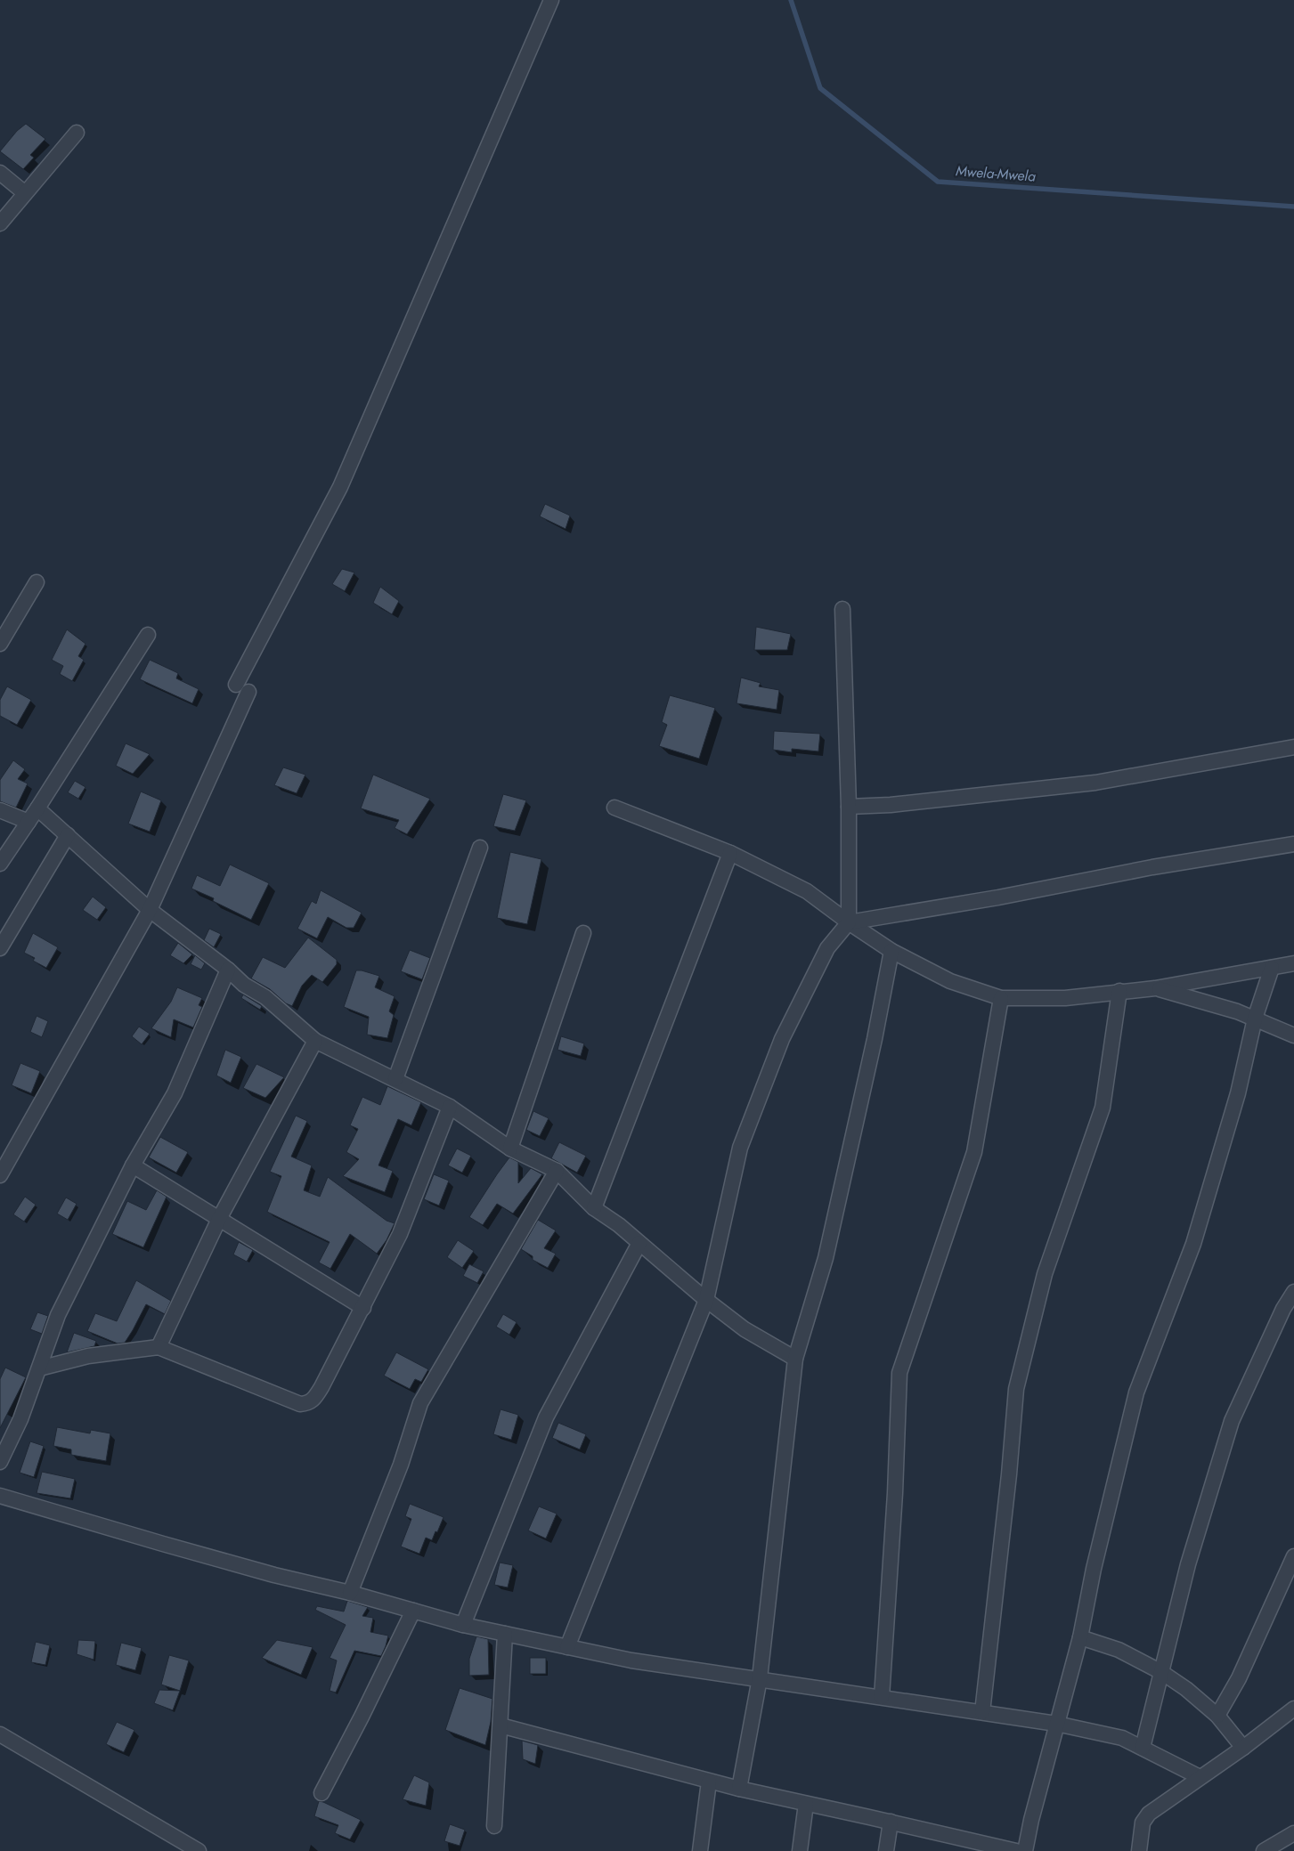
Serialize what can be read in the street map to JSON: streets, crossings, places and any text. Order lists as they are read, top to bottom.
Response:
{
  "water": ["Mwela-Mwela"]
}
